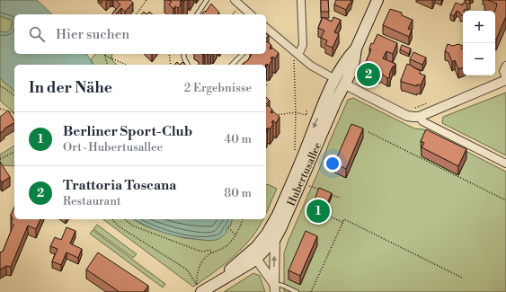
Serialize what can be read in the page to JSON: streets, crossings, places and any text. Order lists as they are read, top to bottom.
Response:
{
  "streets": {
    "main road": ["Hubertusallee"]
  },
  "page": {
    "map_buttons": ["+", "−"],
    "search": "Hier suchen",
    "pins": ["2", "1"],
    "heading": ["In der Nähe", "2 Ergebnisse"],
    "list": [
      {
        "mark": "1",
        "name": "Berliner Sport-Club",
        "note": "Ort · Hubertusallee",
        "value": "40 m"
      },
      {
        "mark": "2",
        "name": "Trattoria Toscana",
        "note": "Restaurant",
        "value": "80 m"
      }
    ]
  }
}
